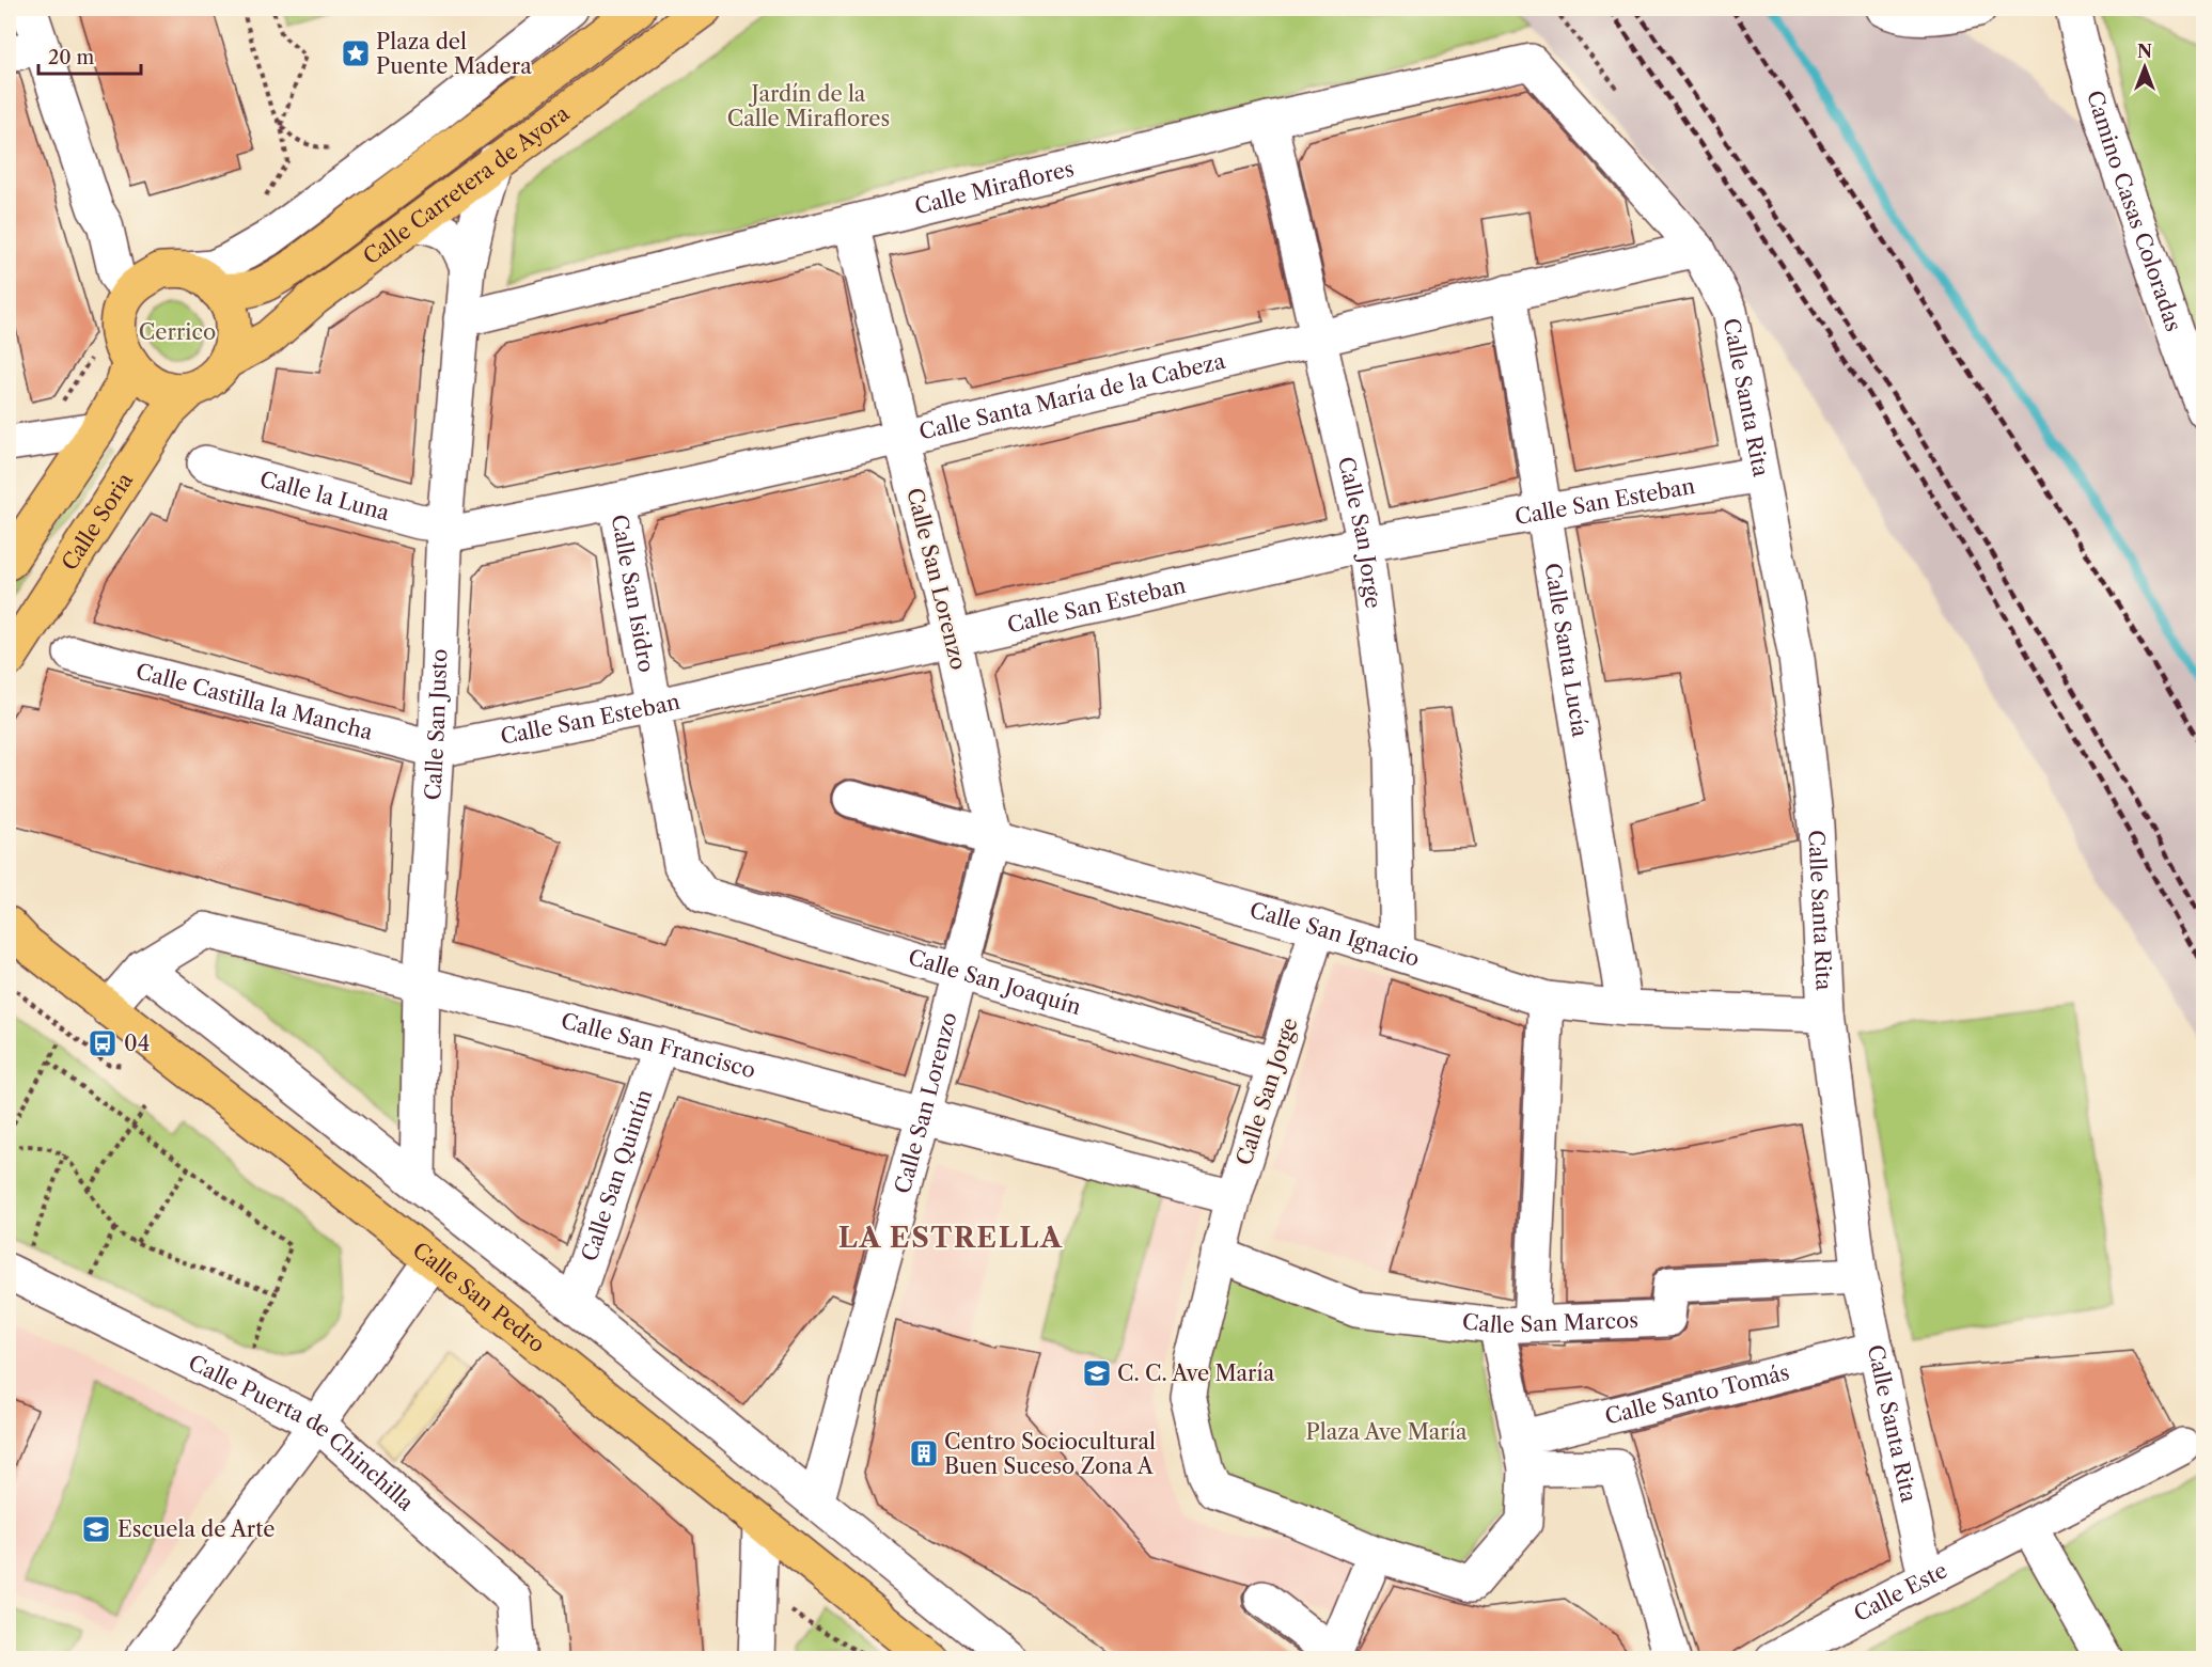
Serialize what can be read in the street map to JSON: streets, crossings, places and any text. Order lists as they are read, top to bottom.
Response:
{
  "streets": {
    "main road": ["Calle Carretera de Ayora", "Calle Soria", "Calle San Pedro"],
    "street": [
      "Calle Miraflores",
      "Camino Casas Coloradas",
      "Calle Santa María de la Cabeza",
      "Calle Santa Rita",
      "Calle la Luna",
      "Calle San Esteban",
      "Calle San Jorge",
      "Calle San Lorenzo",
      "Calle San Isidro",
      "Calle Santa Lucía",
      "Calle Castilla la Mancha",
      "Calle San Justo",
      "Calle San Ignacio",
      "Calle San Joaquín",
      "Calle San Francisco",
      "Calle San Quintín",
      "Calle San Marcos",
      "Calle Santo Tomás",
      "Calle Puerta de Chinchilla",
      "Calle Este"
    ]
  },
  "crossings": [
    ["Calle Carretera de Ayora", "Calle Soria"],
    ["Calle Carretera de Ayora", "Calle San Justo"],
    ["Calle Miraflores", "Calle Santa Rita"],
    ["Calle Miraflores", "Calle San Jorge"],
    ["Calle Miraflores", "Calle San Lorenzo"],
    ["Calle Miraflores", "Calle San Justo"],
    ["Calle Santa María de la Cabeza", "Calle Santa Rita"],
    ["Calle Santa María de la Cabeza", "Calle la Luna"],
    ["Calle Santa María de la Cabeza", "Calle San Jorge"],
    ["Calle Santa María de la Cabeza", "Calle San Lorenzo"],
    ["Calle Santa María de la Cabeza", "Calle San Isidro"],
    ["Calle Santa María de la Cabeza", "Calle Santa Lucía"],
    ["Calle Santa María de la Cabeza", "Calle San Justo"],
    ["Calle Santa Rita", "Calle San Esteban"],
    ["Calle Santa Rita", "Calle San Ignacio"],
    ["Calle Santa Rita", "Calle San Marcos"],
    ["Calle Santa Rita", "Calle Santo Tomás"],
    ["Calle Santa Rita", "Calle Este"],
    ["Calle la Luna", "Calle San Justo"],
    ["Calle San Esteban", "Calle San Jorge"],
    ["Calle San Esteban", "Calle San Lorenzo"],
    ["Calle San Esteban", "Calle San Isidro"],
    ["Calle San Esteban", "Calle Santa Lucía"],
    ["Calle San Esteban", "Calle Castilla la Mancha"],
    ["Calle San Esteban", "Calle San Justo"],
    ["Calle San Jorge", "Calle San Ignacio"],
    ["Calle San Jorge", "Calle San Joaquín"],
    ["Calle San Jorge", "Calle San Francisco"],
    ["Calle San Jorge", "Calle San Marcos"],
    ["Calle San Lorenzo", "Calle San Ignacio"],
    ["Calle San Lorenzo", "Calle San Joaquín"],
    ["Calle San Lorenzo", "Calle San Francisco"],
    ["Calle San Isidro", "Calle San Joaquín"],
    ["Calle Santa Lucía", "Calle San Ignacio"],
    ["Calle Castilla la Mancha", "Calle San Justo"],
    ["Calle San Justo", "Calle San Francisco"],
    ["Calle San Francisco", "Calle San Quintín"],
    ["Calle San Francisco", "Calle San Pedro"]
  ],
  "districts": ["LA ESTRELLA"],
  "parks": ["Jardín de la Calle Miraflores", "Cerrico", "Plaza Ave María"],
  "places": {
    "place": ["Plaza del Puente Madera"],
    "bus stop": ["04"],
    "school or university": ["C. C. Ave María", "Escuela de Arte"],
    "building": ["Centro Sociocultural Buen Suceso Zona A"]
  },
  "scale_bar": "20 m",
  "north": "top"
}
